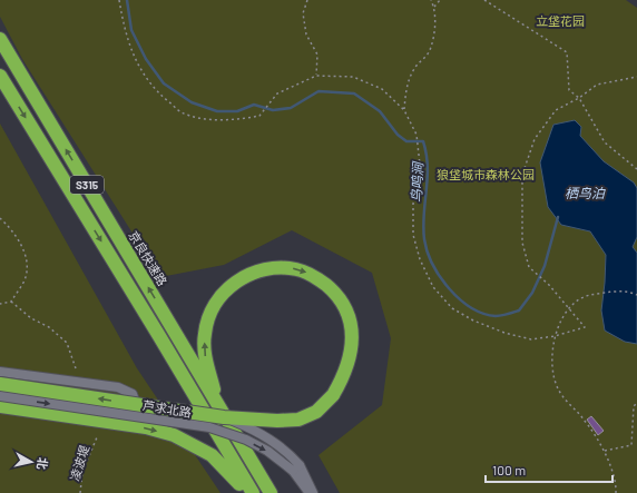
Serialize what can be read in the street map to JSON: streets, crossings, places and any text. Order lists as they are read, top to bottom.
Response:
{
  "streets": {
    "highway": ["S315", "京良快速路"],
    "street": ["芦求北路"],
    "path": ["凌波堤"]
  },
  "crossings": [
    ["京良快速路", "芦求北路"]
  ],
  "one_way": ["芦求北路"],
  "water": ["鸟鸣涧", "栖鸟泊"],
  "parks": ["立垡花园", "狼垡城市森林公园"],
  "scale_bar": "100 m",
  "north": "right"
}
